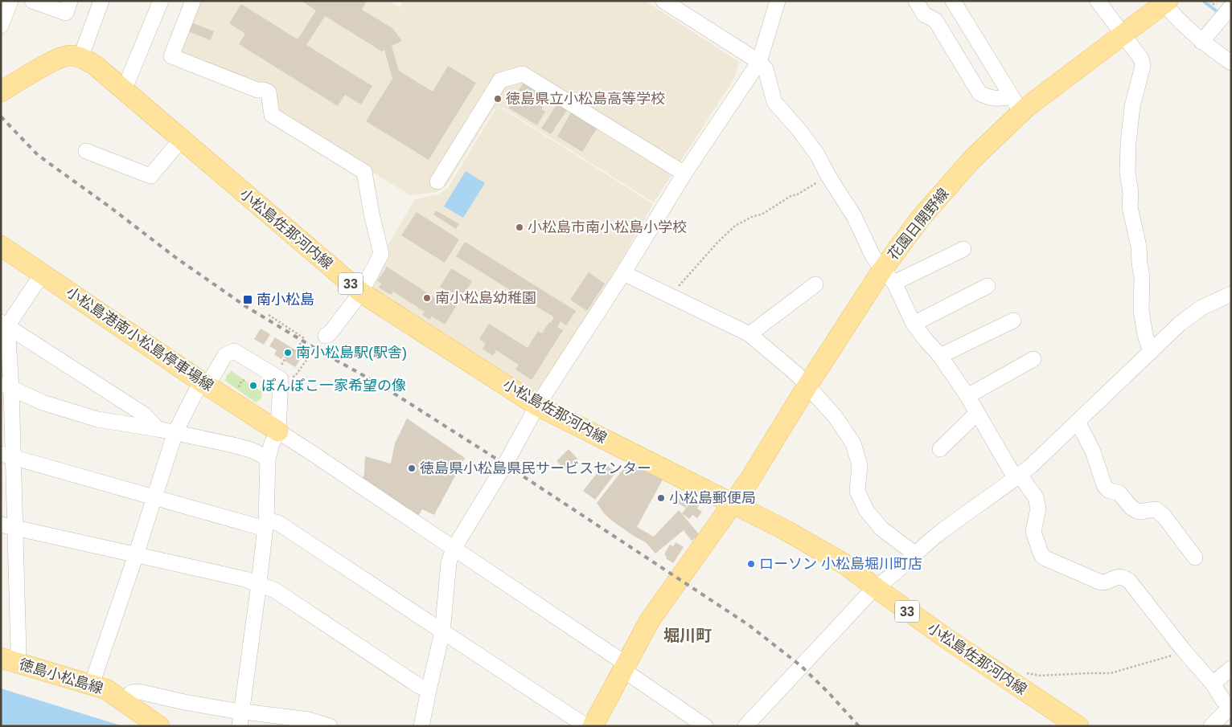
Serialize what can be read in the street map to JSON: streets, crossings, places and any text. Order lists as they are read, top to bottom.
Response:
{
  "streets": {
    "main road": [
      "花園日開野線",
      "小松島佐那河内線",
      "33",
      "小松島港南小松島停車場線",
      "徳島小松島線"
    ]
  },
  "crossings": [
    ["花園日開野線", "小松島佐那河内線"]
  ],
  "districts": ["堀川町"],
  "places": {
    "other": [
      "徳島県立小松島高等学校",
      "小松島市南小松島小学校",
      "南小松島幼稚園",
      "南小松島駅(駅舎)",
      "ぽんぽこ一家希望の像",
      "徳島県小松島県民サービスセンター",
      "小松島郵便局",
      "ローソン 小松島堀川町店"
    ],
    "transit": ["南小松島"]
  }
}
